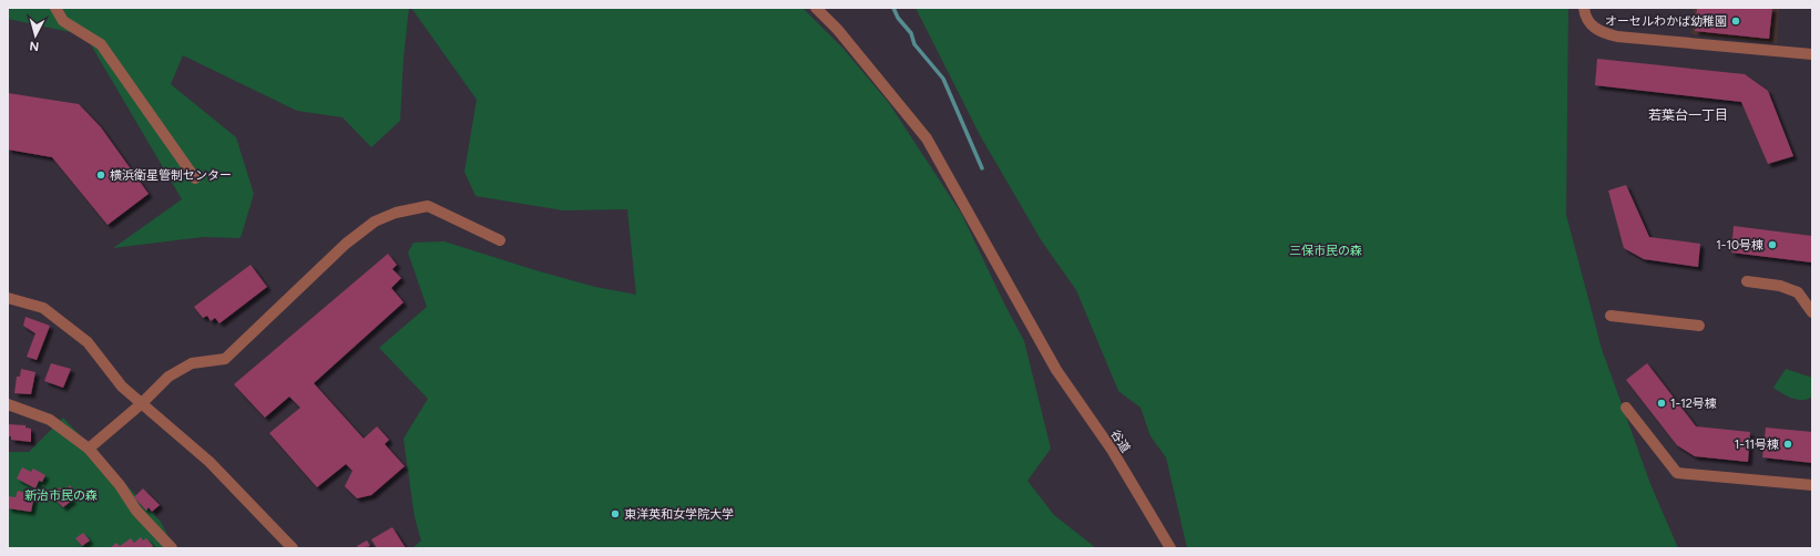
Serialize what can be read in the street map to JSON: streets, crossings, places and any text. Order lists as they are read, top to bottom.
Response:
{
  "streets": {
    "street": ["谷道"]
  },
  "districts": ["若葉台一丁目"],
  "parks": ["三保市民の森", "新治市民の森"],
  "places": [
    "オーセルわかば幼稚園",
    "横浜衛星管制センター",
    "1-10号棟",
    "1-12号棟",
    "1-11号棟",
    "東洋英和女学院大学"
  ],
  "north": "bottom"
}
